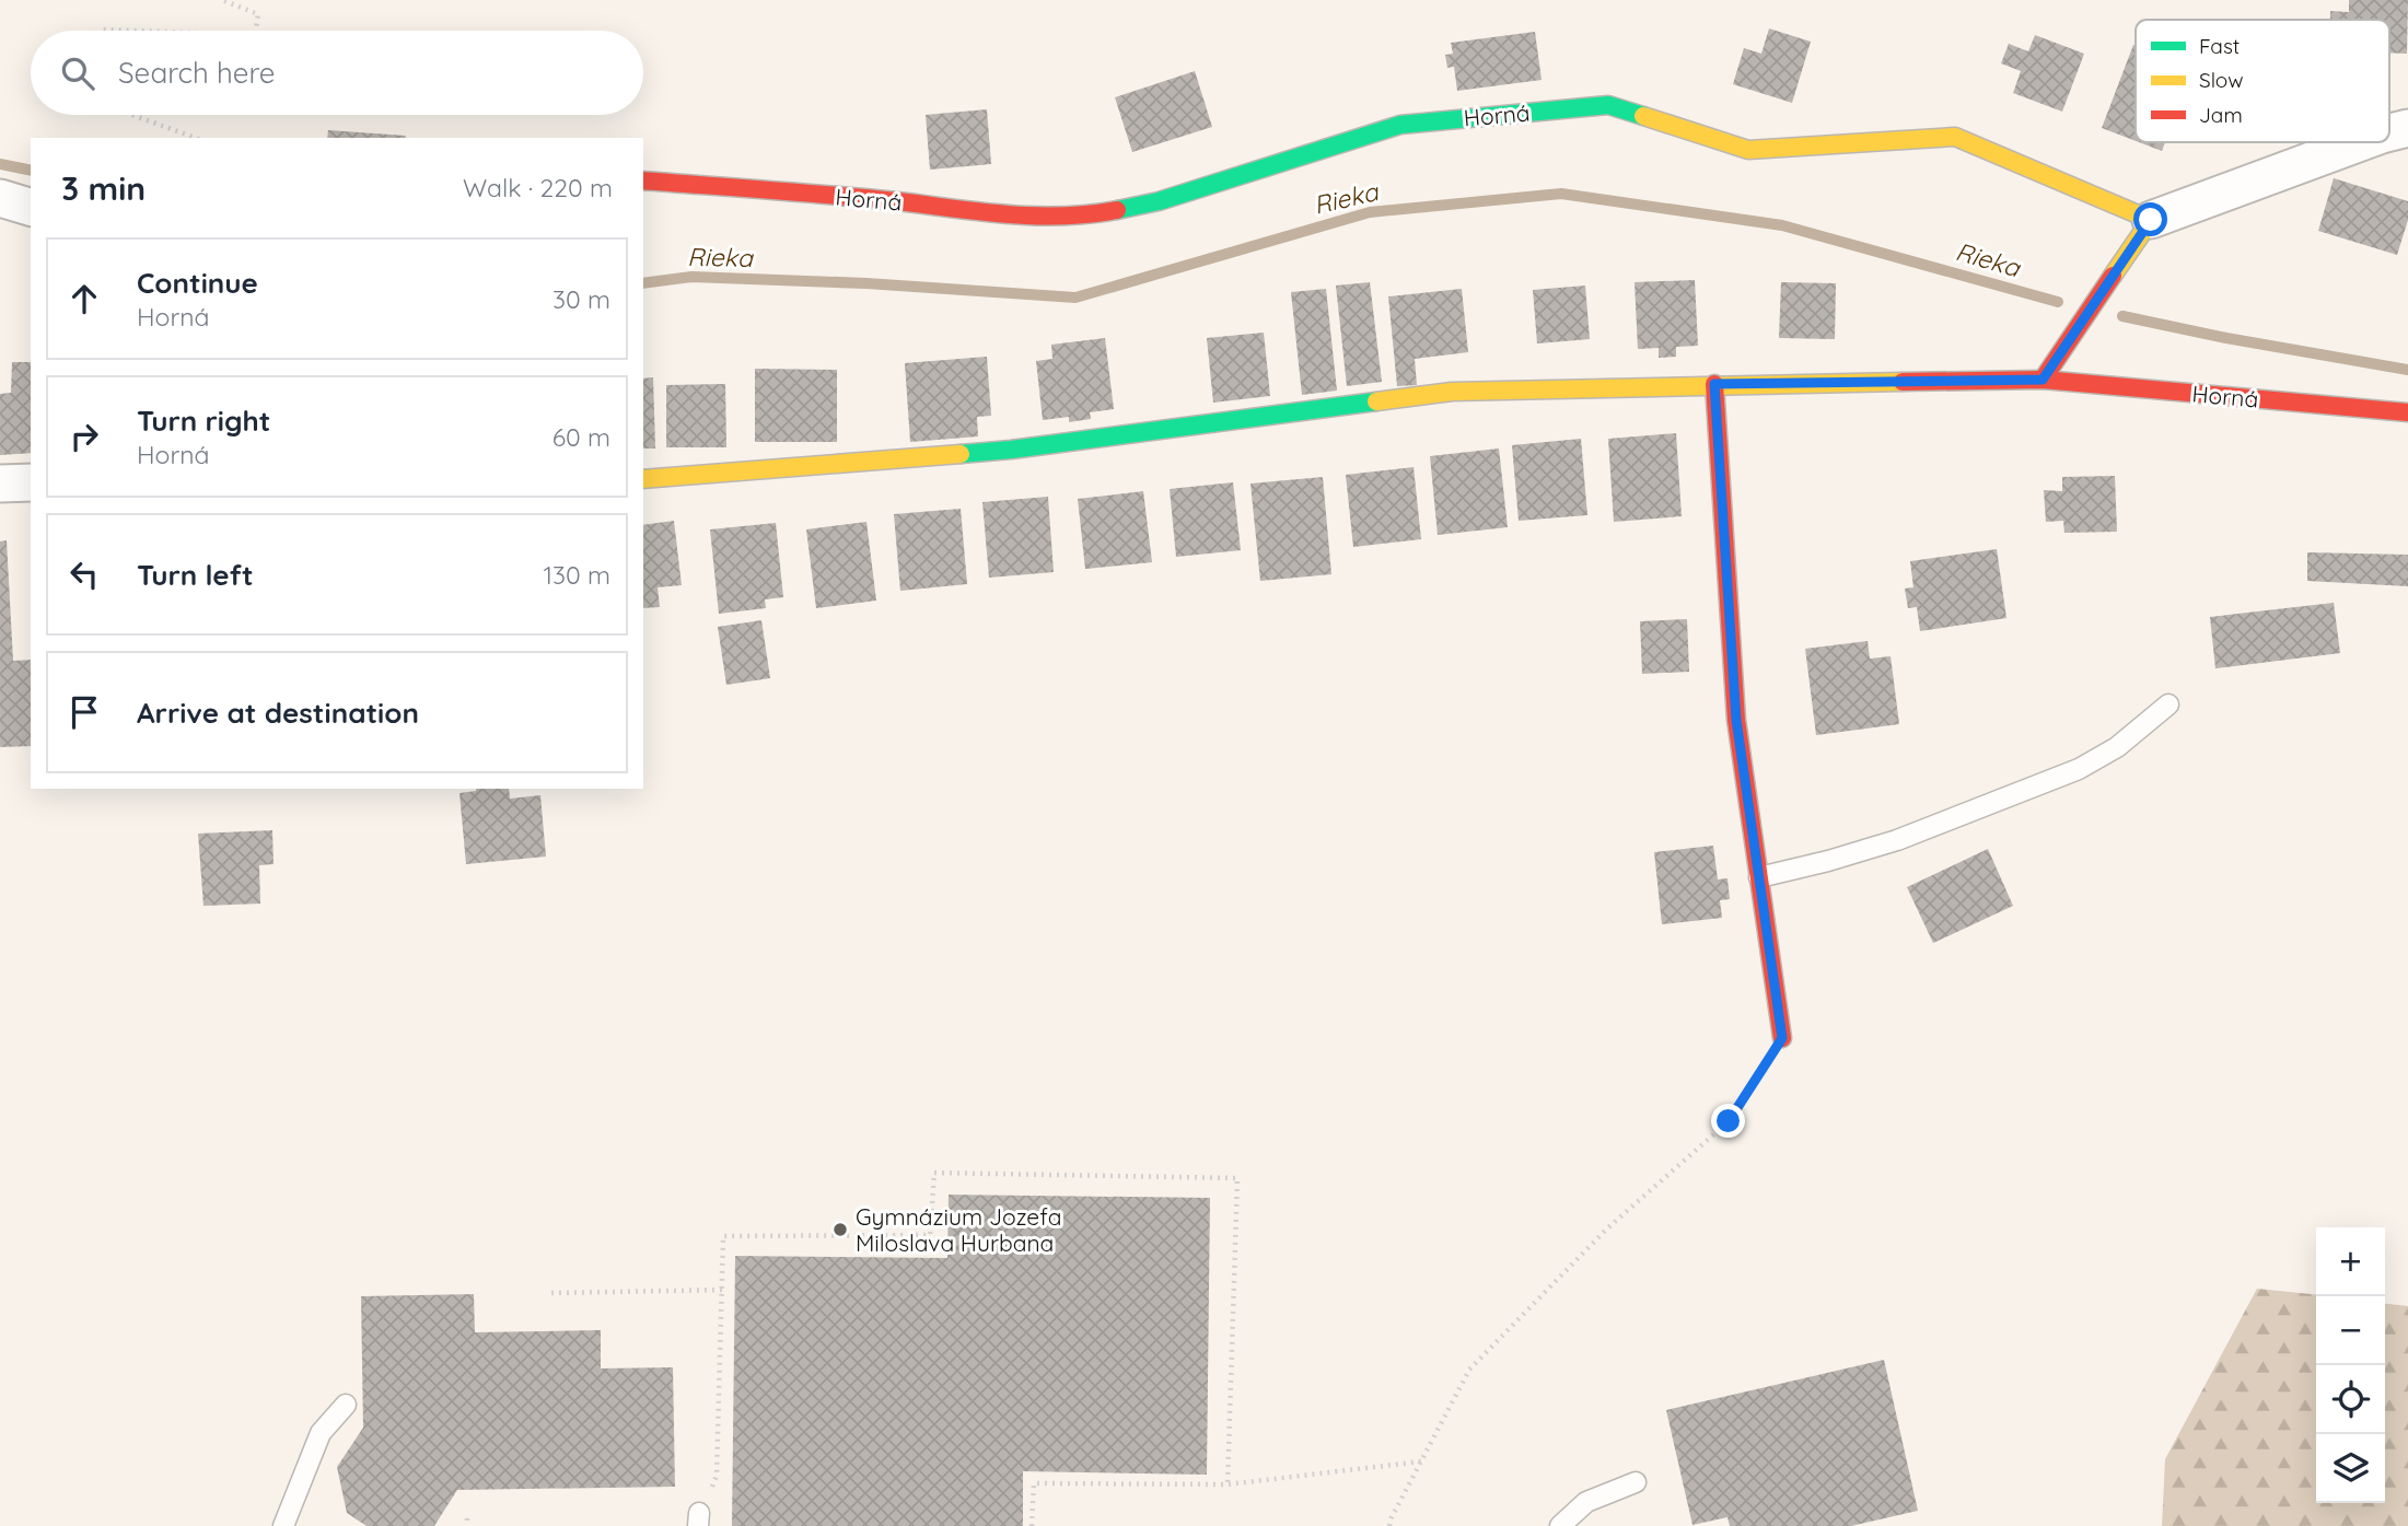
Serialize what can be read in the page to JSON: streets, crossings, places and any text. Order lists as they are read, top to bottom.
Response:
{
  "streets": {
    "street": ["Horná"]
  },
  "water": ["Rieka"],
  "places": ["Gymnázium Jozefa Miloslava Hurbana"],
  "legend": ["Fast", "Slow", "Jam"],
  "page": {
    "search": "Search here",
    "heading": ["3 min", "Walk · 220 m"],
    "list": [
      ["Continue", "Horná", "30 m"],
      ["Turn right", "Horná", "60 m"],
      ["Turn left", "130 m"],
      "Arrive at destination"
    ],
    "map_buttons": ["+", "−"]
  }
}
